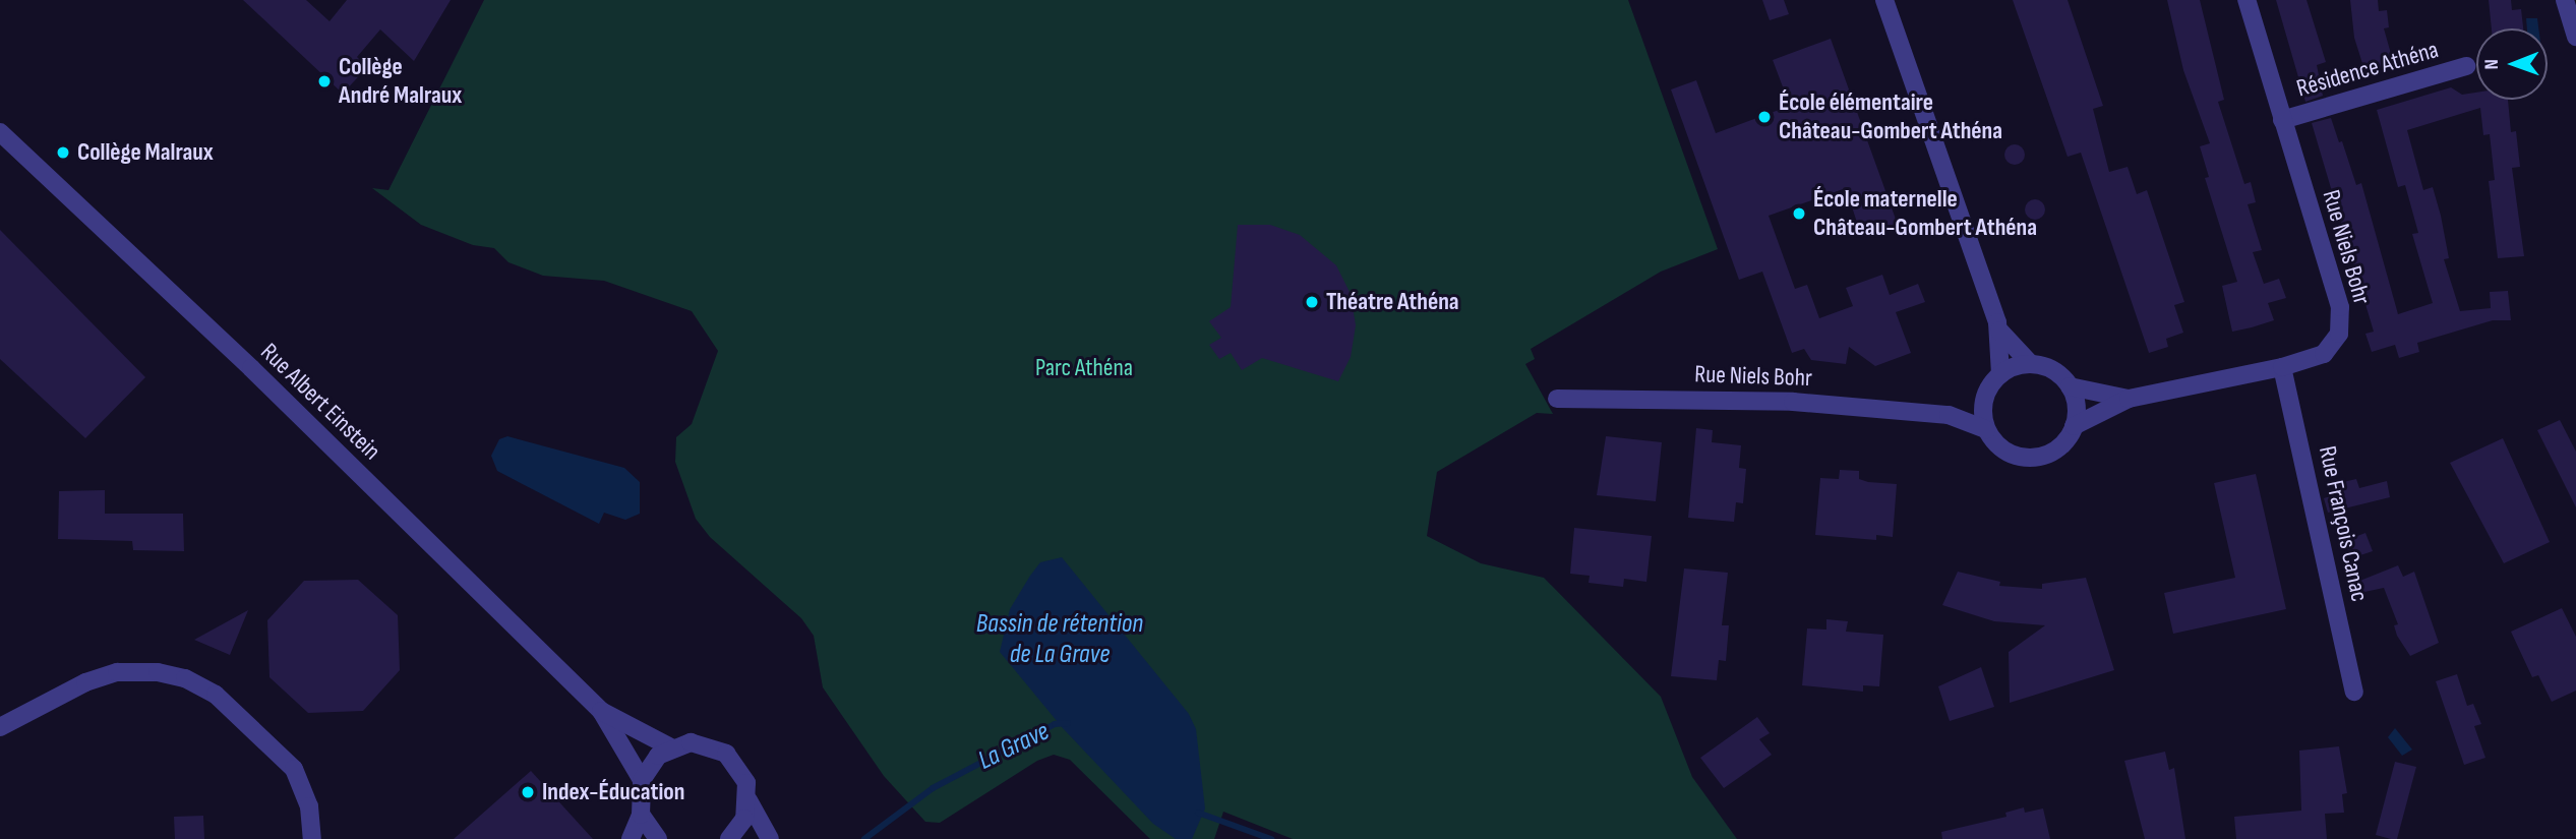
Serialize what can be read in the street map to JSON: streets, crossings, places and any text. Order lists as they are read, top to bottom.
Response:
{
  "streets": {
    "street": [
      "Résidence Athéna",
      "Rue Niels Bohr",
      "Rue Albert Einstein",
      "Rue François Canac"
    ]
  },
  "crossings": [
    ["Résidence Athéna", "Rue Niels Bohr"],
    ["Rue Niels Bohr", "Rue François Canac"]
  ],
  "water": ["Bassin de rétention de La Grave", "La Grave"],
  "parks": ["Parc Athéna"],
  "places": [
    "Collège André Malraux",
    "École élémentaire Château-Gombert Athéna",
    "Collège Malraux",
    "École maternelle Château-Gombert Athéna",
    "Théatre Athéna",
    "Index-Éducation"
  ],
  "north": "left"
}
